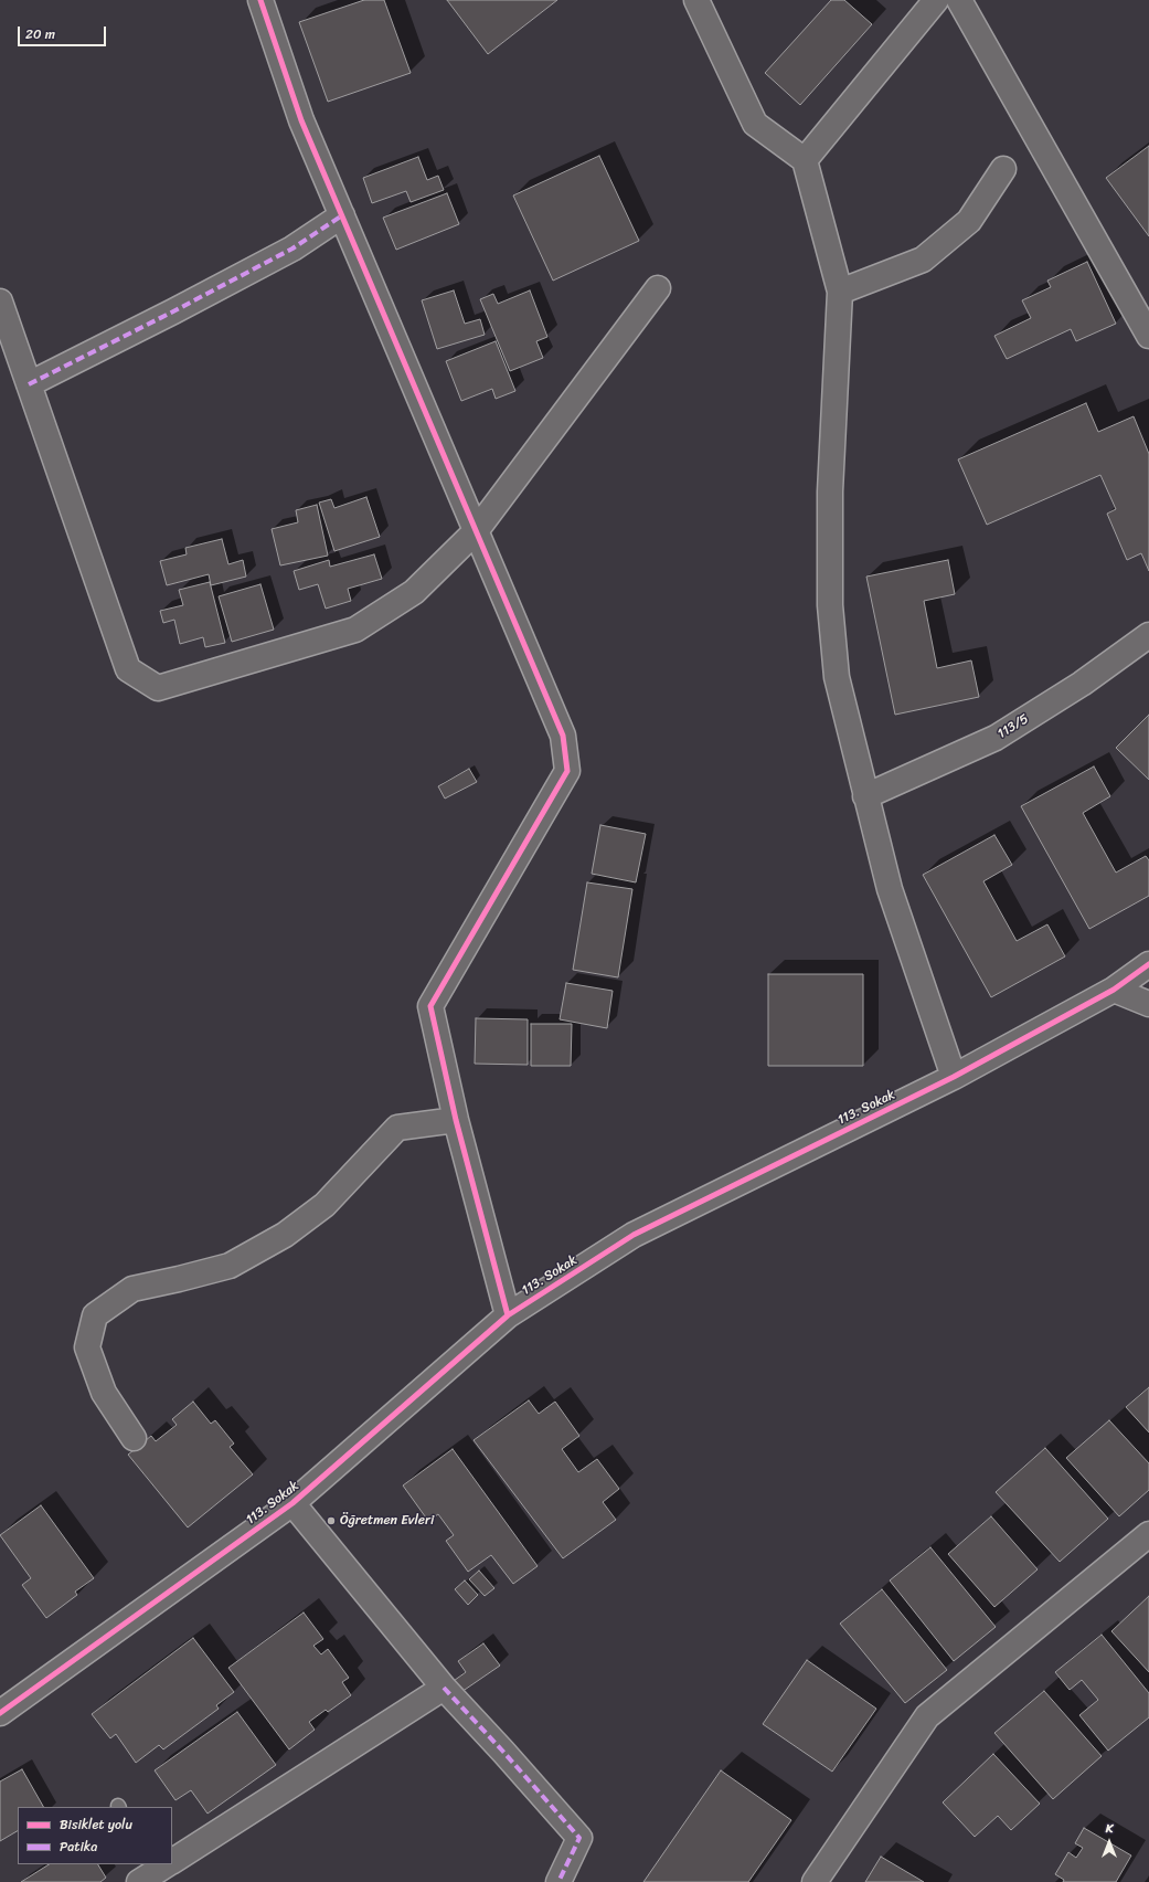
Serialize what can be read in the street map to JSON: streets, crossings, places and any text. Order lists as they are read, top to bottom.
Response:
{
  "streets": {
    "street": ["113/5", "113. Sokak"]
  },
  "places": ["Öğretmen Evleri"],
  "legend": ["Bisiklet yolu", "Patika"],
  "scale_bar": "20 m",
  "north": "top"
}
